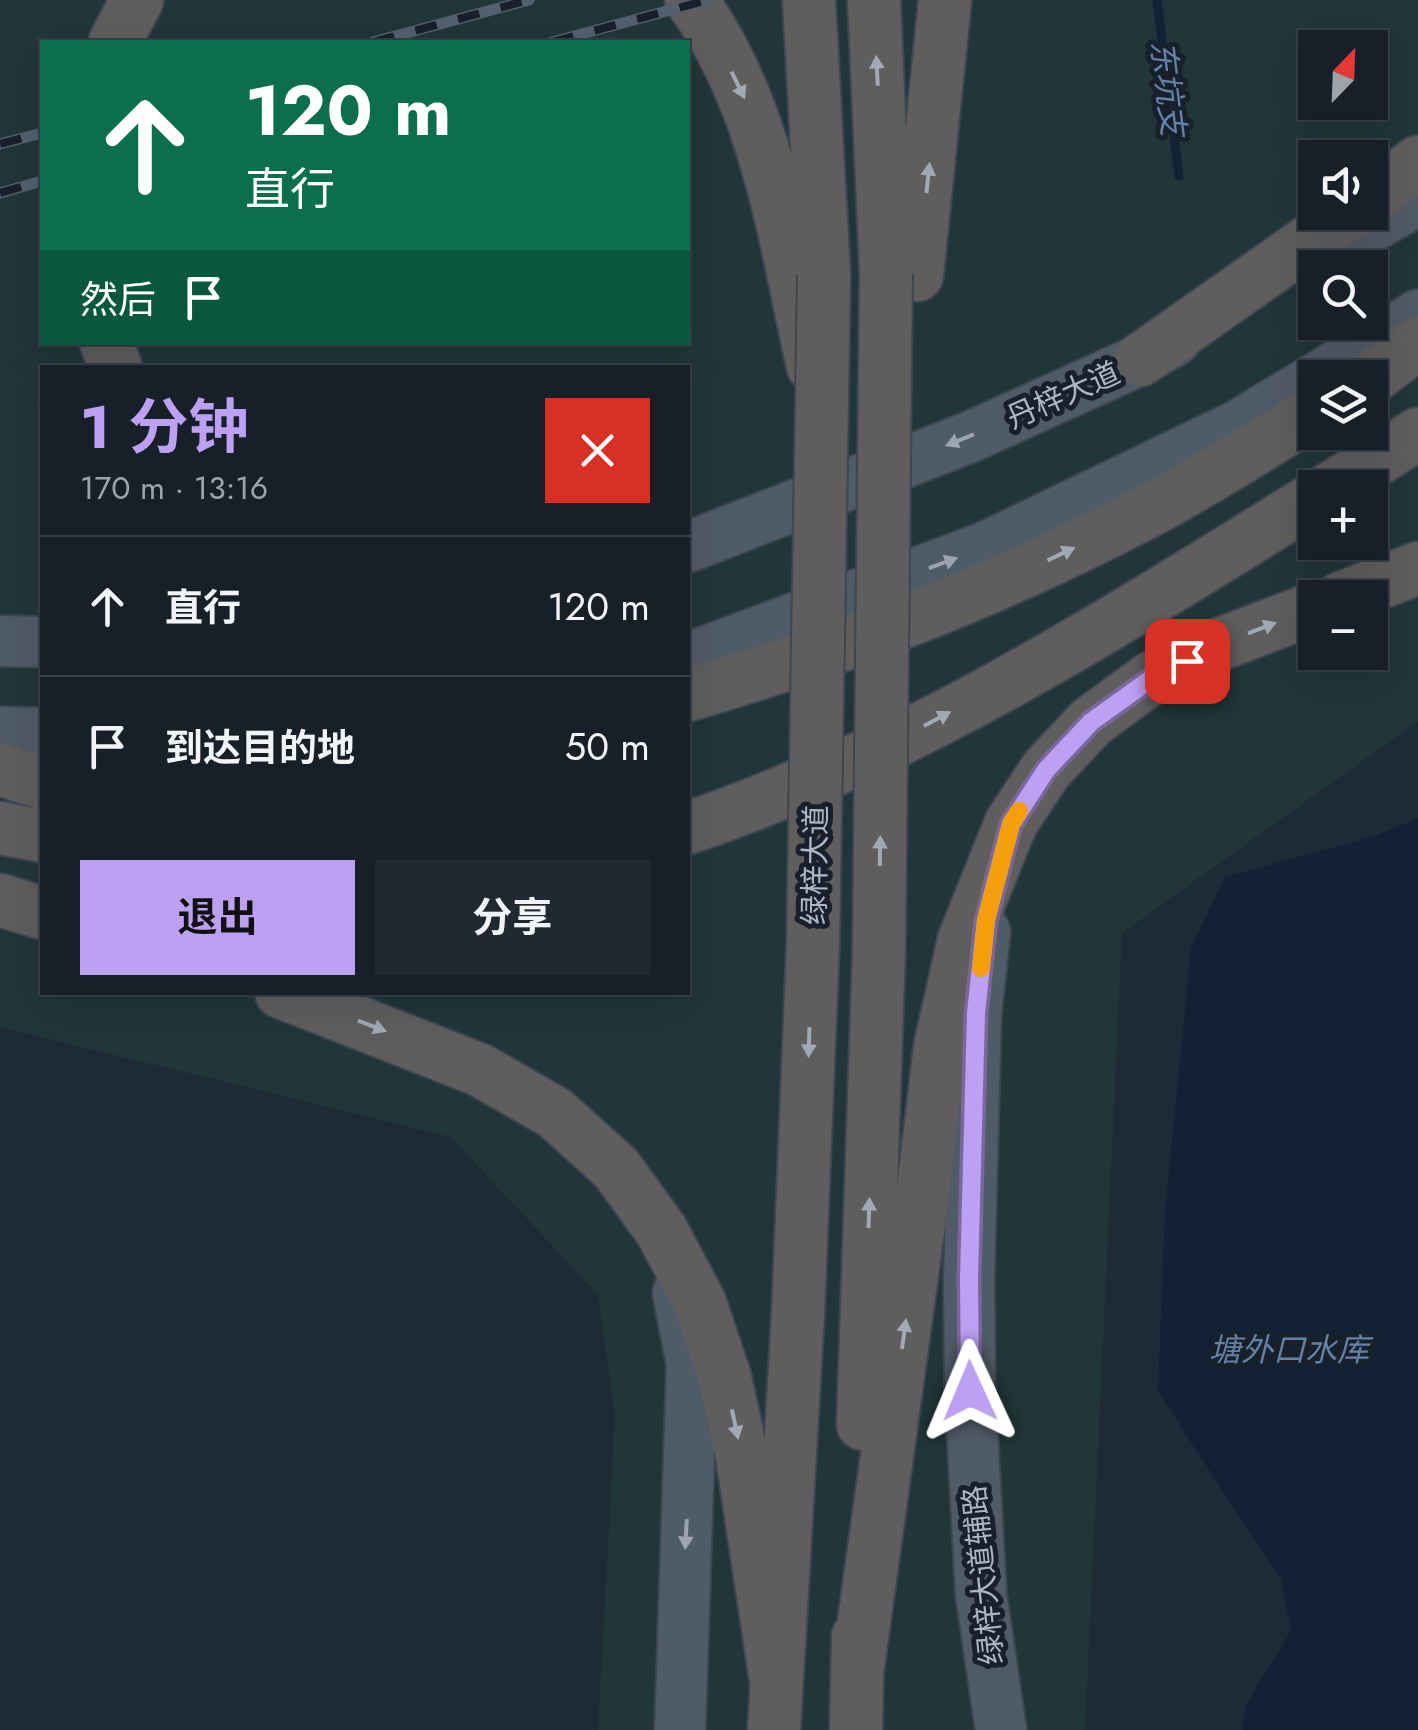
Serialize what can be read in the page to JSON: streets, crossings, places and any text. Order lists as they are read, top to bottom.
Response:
{
  "streets": {
    "highway": ["绿梓大道"],
    "main road": ["丹梓大道", "绿梓大道辅路"]
  },
  "water": ["东坑支", "塘外口水库"],
  "north": "top right",
  "page": {
    "map_buttons": ["+", "−"],
    "turn": ["120 m", "直行"],
    "then": "然后",
    "heading": ["1 分钟", "170 m · 13:16"],
    "list": [
      {
        "name": "直行",
        "value": "120 m"
      },
      {
        "name": "到达目的地",
        "value": "50 m"
      }
    ],
    "buttons": ["退出", "分享"]
  }
}
